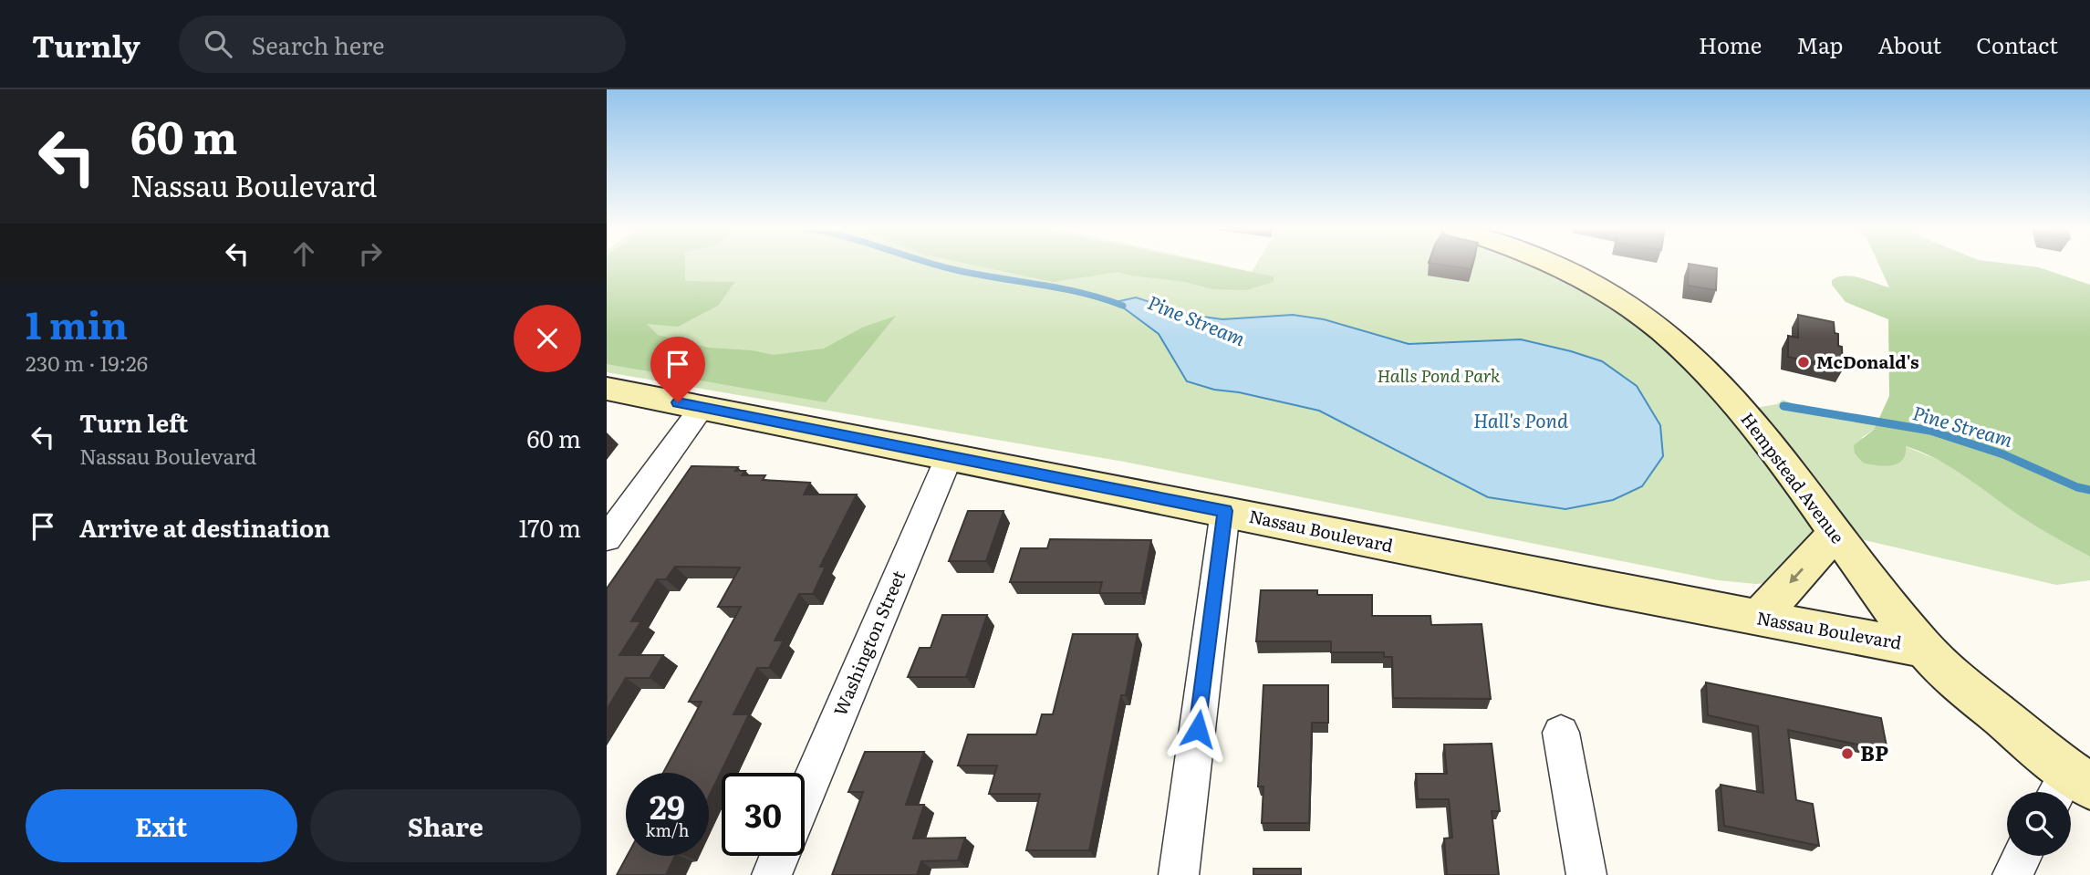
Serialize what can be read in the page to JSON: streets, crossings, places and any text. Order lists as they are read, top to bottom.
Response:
{
  "streets": {
    "main road": ["Hempstead Avenue", "Nassau Boulevard"],
    "street": ["Washington Street"]
  },
  "crossings": [
    ["Hempstead Avenue", "Nassau Boulevard"],
    ["Nassau Boulevard", "Washington Street"]
  ],
  "water": ["Pine Stream", "Hall's Pond"],
  "parks": ["Halls Pond Park"],
  "places": ["McDonald's", "BP"],
  "page": {
    "header": "Turnly",
    "search": "Search here",
    "nav": [
      "Home",
      "Map",
      "About",
      "Contact"
    ],
    "turn": ["60 m", "Nassau Boulevard"],
    "heading": ["1 min", "230 m · 19:26"],
    "list": [
      {
        "name": "Turn left",
        "note": "Nassau Boulevard",
        "value": "60 m"
      },
      {
        "name": "Arrive at destination",
        "value": "170 m"
      }
    ],
    "speed": "29 km/h",
    "limit": "30",
    "buttons": ["Exit", "Share"]
  }
}
